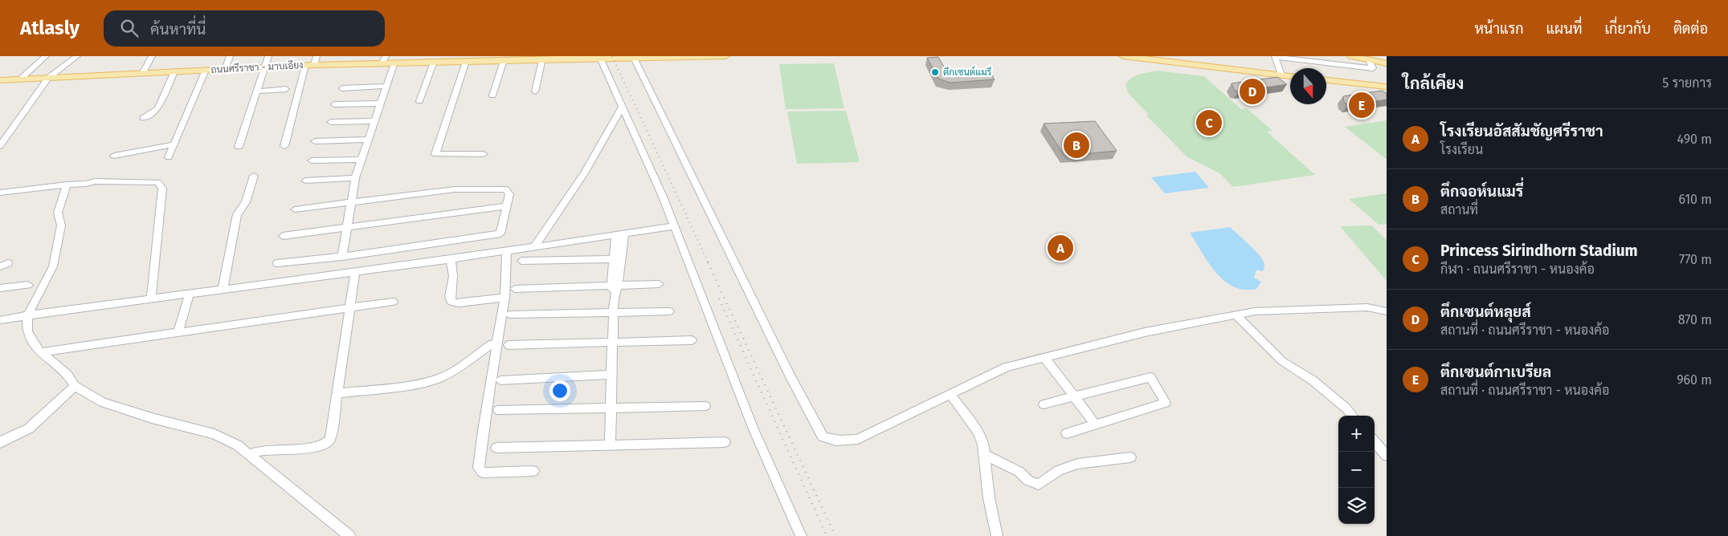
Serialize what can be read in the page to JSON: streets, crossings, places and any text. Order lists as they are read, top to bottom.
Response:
{
  "streets": {
    "main road": ["ถนนศรีราชา - มาบเอียง"]
  },
  "places": ["ตึกเซนต์แมรี"],
  "north": "bottom",
  "page": {
    "header": "Atlasly",
    "search": "ค้นหาที่นี่",
    "nav": [
      "หน้าแรก",
      "แผนที่",
      "เกี่ยวกับ",
      "ติดต่อ"
    ],
    "heading": ["ใกล้เคียง", "5 รายการ"],
    "pins": [
      "D",
      "E",
      "C",
      "B",
      "A"
    ],
    "list": [
      {
        "mark": "A",
        "name": "โรงเรียนอัสสัมชัญศรีราชา",
        "note": "โรงเรียน",
        "value": "490 m"
      },
      {
        "mark": "B",
        "name": "ตึกจอห์นแมรี่",
        "note": "สถานที่",
        "value": "610 m"
      },
      {
        "mark": "C",
        "name": "Princess Sirindhorn Stadium",
        "note": "กีฬา · ถนนศรีราชา - หนองค้อ",
        "value": "770 m"
      },
      {
        "mark": "D",
        "name": "ตึกเซนต์หลุยส์",
        "note": "สถานที่ · ถนนศรีราชา - หนองค้อ",
        "value": "870 m"
      },
      {
        "mark": "E",
        "name": "ตึกเซนต์กาเบรียล",
        "note": "สถานที่ · ถนนศรีราชา - หนองค้อ",
        "value": "960 m"
      }
    ],
    "map_buttons": ["+", "−"]
  }
}
